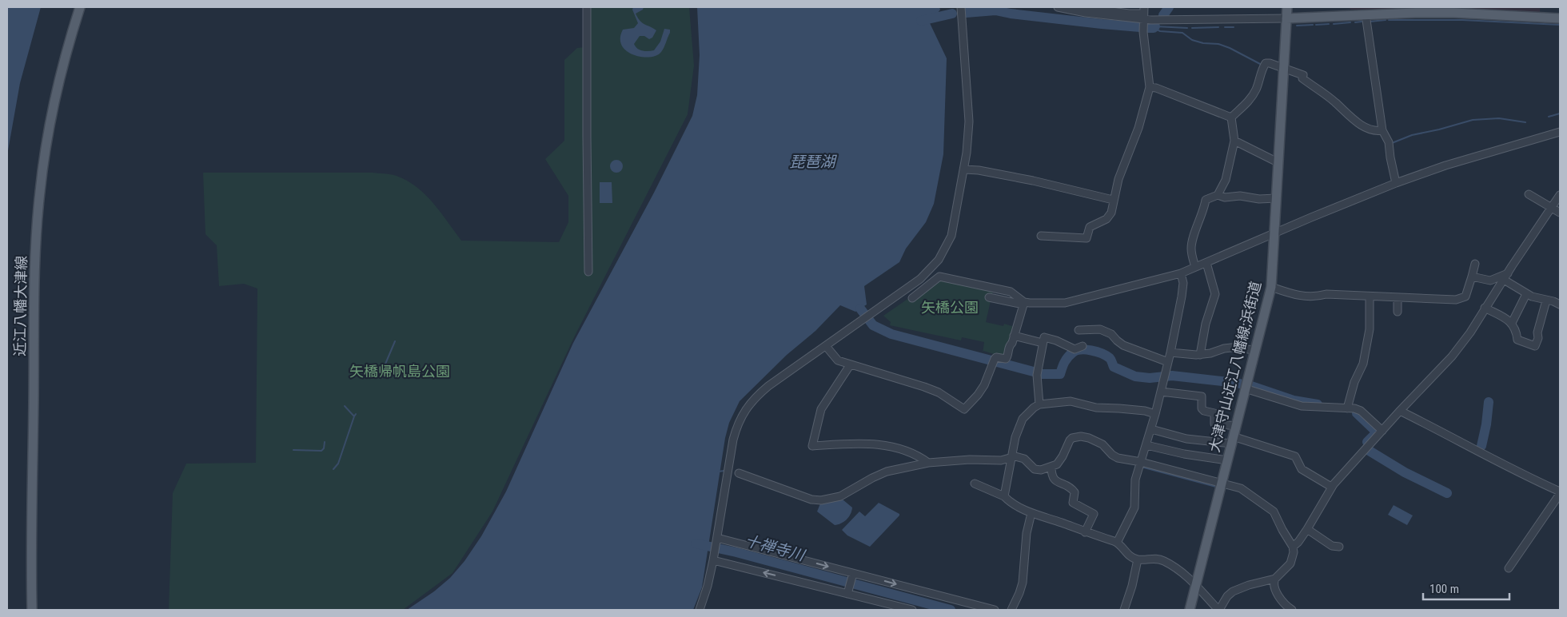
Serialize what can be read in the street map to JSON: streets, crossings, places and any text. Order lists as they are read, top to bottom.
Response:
{
  "streets": {
    "main road": ["近江八幡大津線", "大津守山近江八幡線;浜街道"]
  },
  "water": ["琵琶湖", "十禅寺川"],
  "parks": ["矢橋公園", "矢橋帰帆島公園"],
  "scale_bar": "100 m"
}
